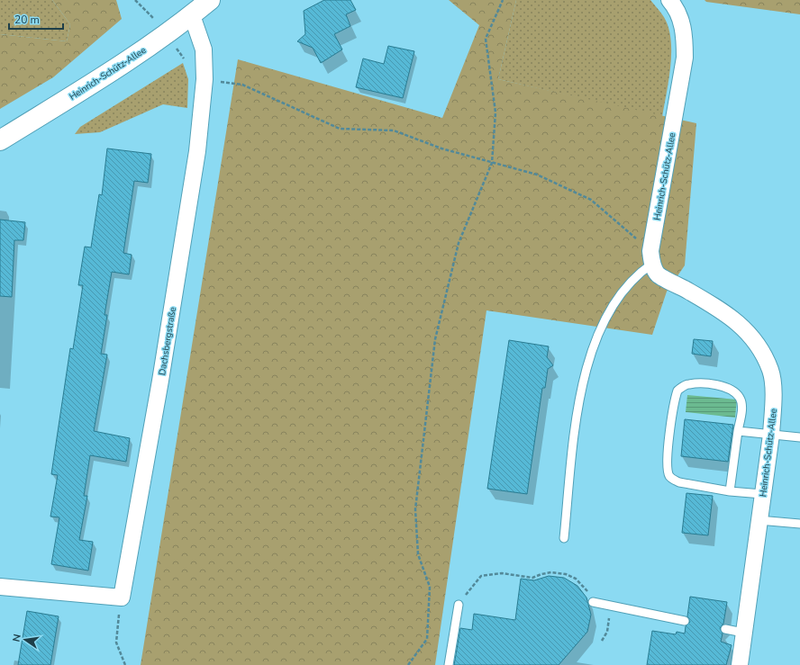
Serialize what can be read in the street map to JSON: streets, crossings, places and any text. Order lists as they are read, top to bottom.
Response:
{
  "streets": {
    "main road": ["Heinrich-Schütz-Allee"],
    "street": ["Dachsbergstraße"]
  },
  "crossings": [
    ["Heinrich-Schütz-Allee", "Dachsbergstraße"]
  ],
  "scale_bar": "20 m",
  "north": "left"
}
